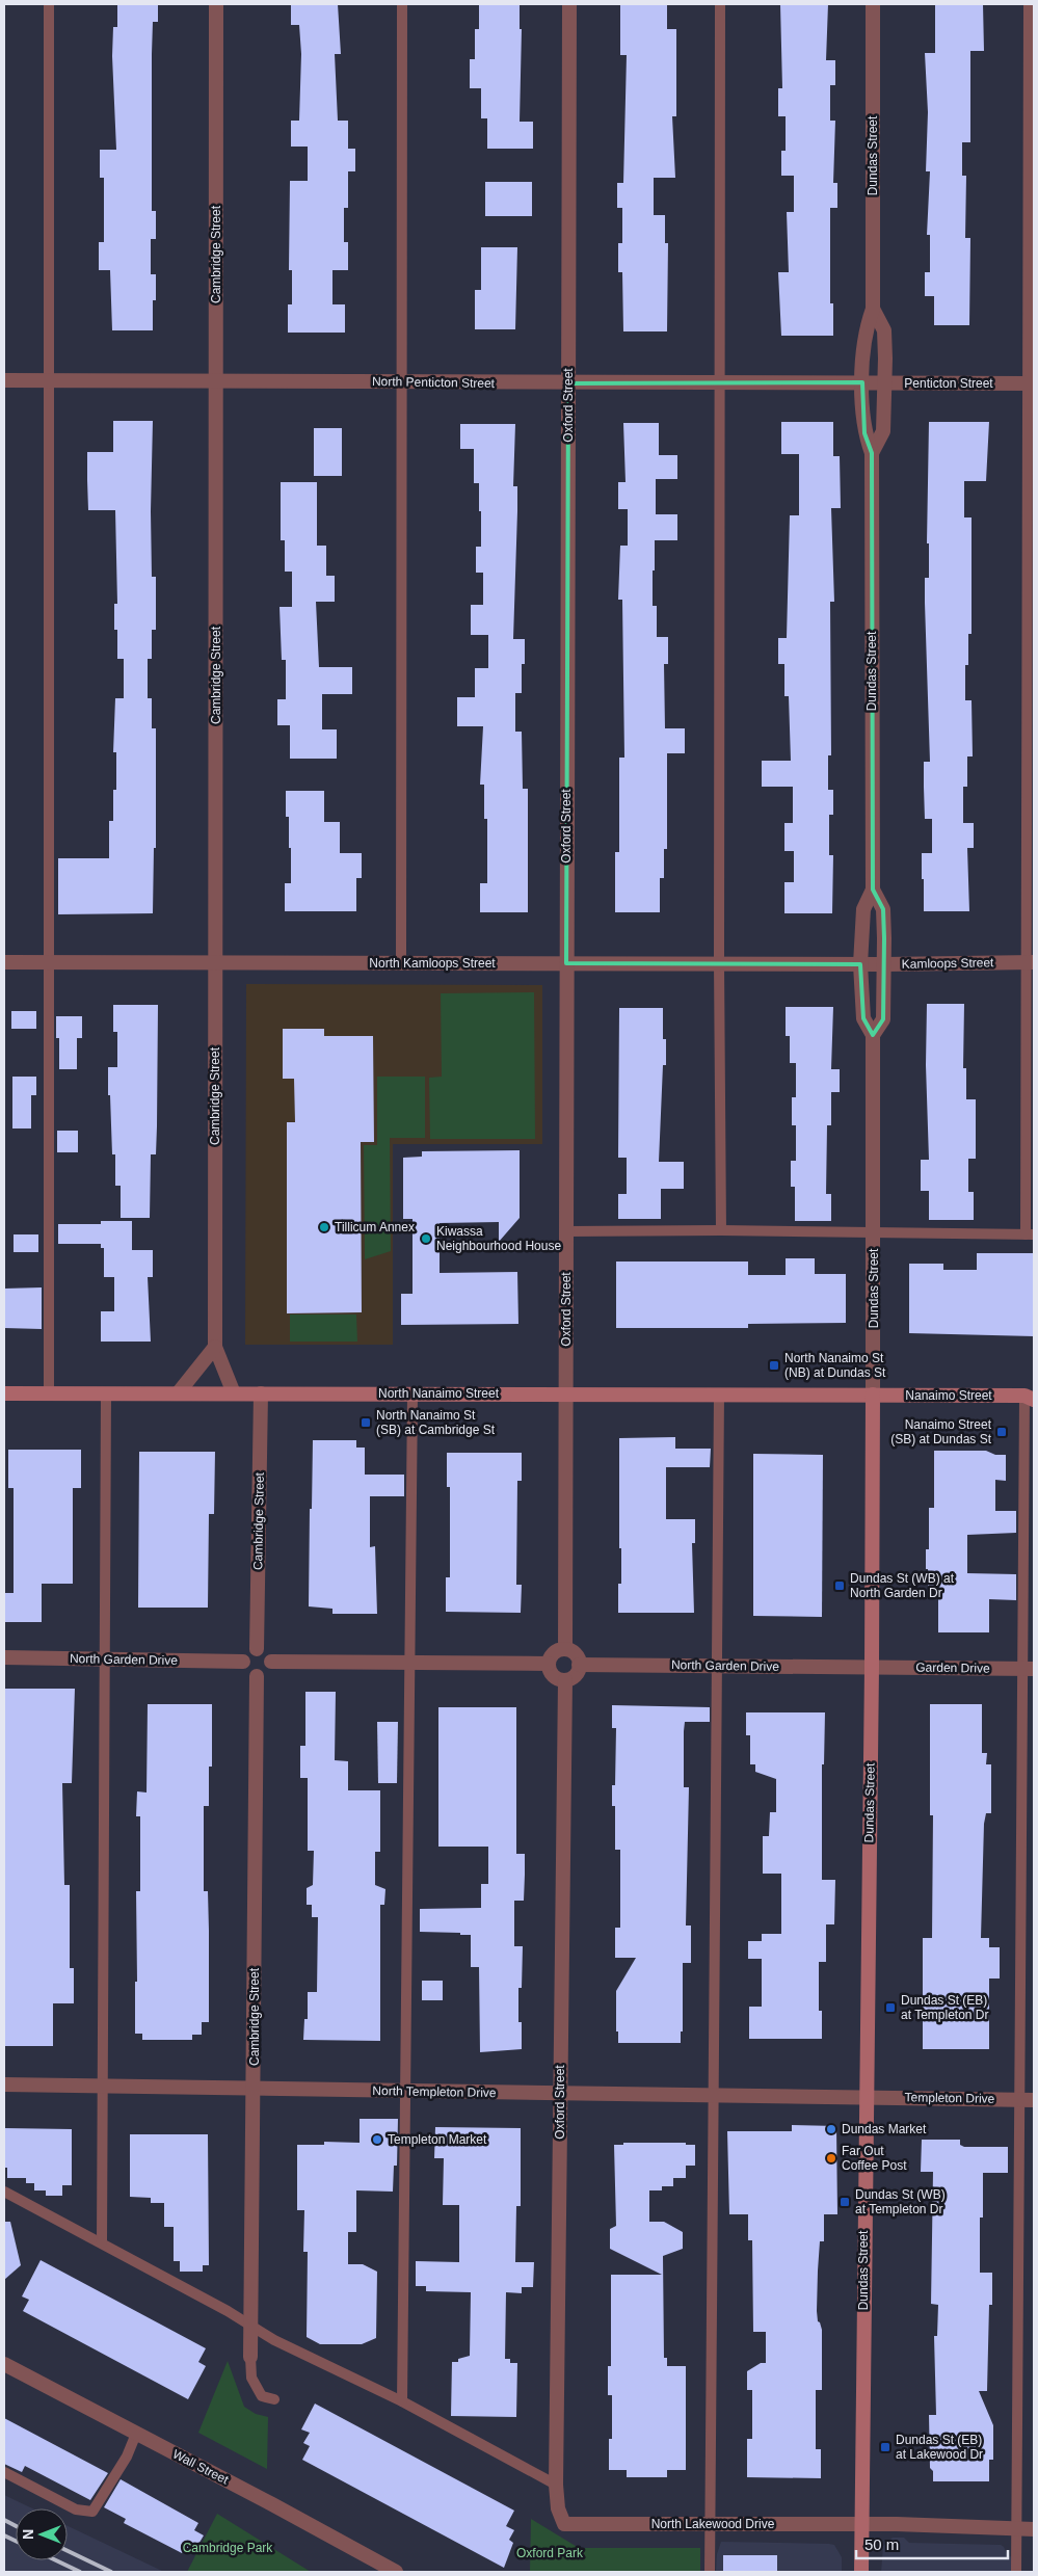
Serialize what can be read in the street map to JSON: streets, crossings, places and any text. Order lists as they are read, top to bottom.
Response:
{
  "streets": {
    "main road": ["Dundas Street", "North Nanaimo Street", "Nanaimo Street"],
    "street": [
      "Cambridge Street",
      "North Penticton Street",
      "Penticton Street",
      "Oxford Street",
      "North Kamloops Street",
      "Kamloops Street",
      "North Garden Drive",
      "Garden Drive",
      "North Templeton Drive",
      "Templeton Drive",
      "Wall Street",
      "North Lakewood Drive"
    ]
  },
  "crossings": [
    ["Dundas Street", "North Penticton Street"],
    ["Dundas Street", "Penticton Street"],
    ["Dundas Street", "North Kamloops Street"],
    ["Dundas Street", "Kamloops Street"],
    ["Dundas Street", "North Nanaimo Street"],
    ["Dundas Street", "Nanaimo Street"],
    ["Dundas Street", "North Garden Drive"],
    ["Dundas Street", "Garden Drive"],
    ["Dundas Street", "North Templeton Drive"],
    ["Dundas Street", "Templeton Drive"],
    ["Dundas Street", "North Lakewood Drive"],
    ["Cambridge Street", "North Penticton Street"],
    ["Cambridge Street", "North Kamloops Street"],
    ["Cambridge Street", "North Nanaimo Street"],
    ["Cambridge Street", "North Garden Drive"],
    ["Cambridge Street", "North Templeton Drive"],
    ["North Penticton Street", "Penticton Street"],
    ["North Penticton Street", "Oxford Street"],
    ["Oxford Street", "North Kamloops Street"],
    ["Oxford Street", "North Nanaimo Street"],
    ["Oxford Street", "North Garden Drive"],
    ["Oxford Street", "North Templeton Drive"],
    ["Oxford Street", "North Lakewood Drive"],
    ["North Kamloops Street", "Kamloops Street"],
    ["North Nanaimo Street", "Nanaimo Street"],
    ["North Garden Drive", "Garden Drive"],
    ["North Templeton Drive", "Templeton Drive"]
  ],
  "parks": ["Cambridge Park", "Oxford Park"],
  "places": {
    "other": [
      "Tillicum Annex",
      "Kiwassa Neighbourhood House",
      "Dundas Market",
      "Templeton Market",
      "Far Out Coffee Post"
    ],
    "transit": [
      "North Nanaimo St (NB) at Dundas St",
      "North Nanaimo St (SB) at Cambridge St",
      "Nanaimo Street (SB) at Dundas St",
      "Dundas St (WB) at North Garden Dr",
      "Dundas St (EB) at Templeton Dr",
      "Dundas St (WB) at Templeton Dr",
      "Dundas St (EB) at Lakewood Dr"
    ]
  },
  "scale_bar": "50 m",
  "north": "left"
}
